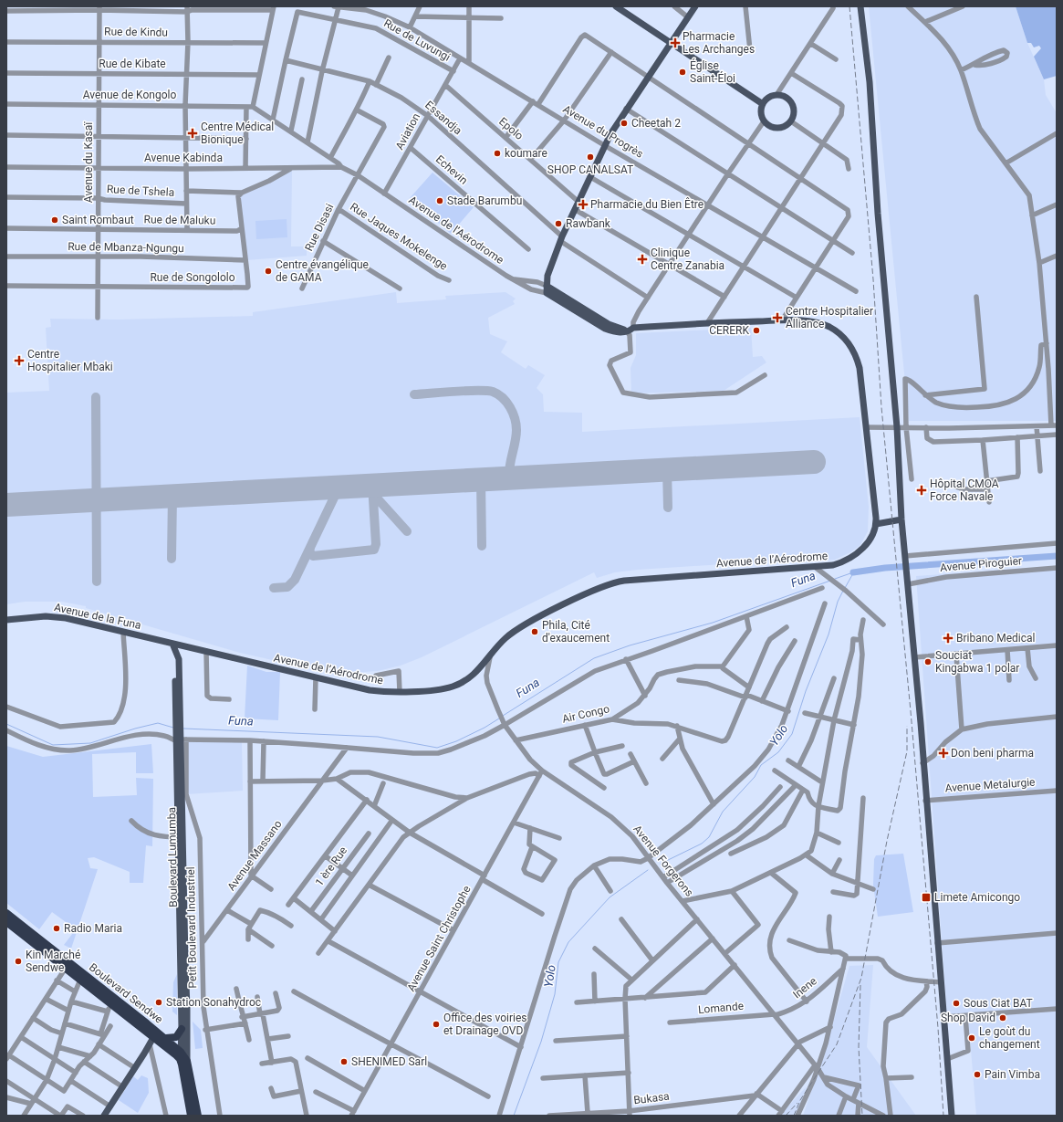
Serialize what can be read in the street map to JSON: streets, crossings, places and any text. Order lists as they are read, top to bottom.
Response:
{
  "streets": {
    "highway": ["Boulevard Lumumba", "Boulevard Sendwe"],
    "main road": ["Avenue de l’Aérodrome", "Avenue de la Funa"],
    "street": [
      "Rue de Kindu",
      "Rue de Luvungi",
      "Rue de Kibate",
      "Avenue de Kongolo",
      "Essandja",
      "Epolo",
      "Aviation",
      "Avenue du Progrès",
      "Avenue Kabinda",
      "Avenue du Kasaï",
      "Echevin",
      "Rue de Tshela",
      "Rue de Maluku",
      "Rue Disasi",
      "Rue Jaques Mokelenge",
      "Rue de Mbanza-Ngungu",
      "Rue de Songololo",
      "Avenue Piroguier",
      "Air Congo",
      "Avenue Metalurgie",
      "Avenue Massano",
      "Avenue Forgerons",
      "1 ère Rue",
      "Petit Boulevard Industriel",
      "Avenue Saint Christophe",
      "Inene",
      "Lomande",
      "Bukasa"
    ]
  },
  "crossings": [
    ["Rue de Kindu", "Avenue du Kasaï"],
    ["Rue de Luvungi", "Essandja"],
    ["Rue de Luvungi", "Aviation"],
    ["Rue de Kibate", "Avenue du Kasaï"],
    ["Avenue de Kongolo", "Avenue du Kasaï"],
    ["Essandja", "Aviation"],
    ["Epolo", "Aviation"],
    ["Aviation", "Avenue du Progrès"],
    ["Aviation", "Echevin"],
    ["Aviation", "Avenue de l’Aérodrome"],
    ["Avenue Kabinda", "Avenue du Kasaï"],
    ["Avenue Kabinda", "Rue Disasi"],
    ["Avenue Kabinda", "Avenue de l’Aérodrome"],
    ["Avenue du Kasaï", "Rue de Tshela"],
    ["Avenue du Kasaï", "Rue de Maluku"],
    ["Avenue du Kasaï", "Rue de Mbanza-Ngungu"],
    ["Avenue du Kasaï", "Rue de Songololo"],
    ["Rue de Tshela", "Rue de Songololo"],
    ["Rue de Maluku", "Rue de Songololo"],
    ["Rue Disasi", "Avenue de l’Aérodrome"],
    ["Rue Disasi", "Rue Jaques Mokelenge"],
    ["Avenue de l’Aérodrome", "Avenue de la Funa"],
    ["Avenue de l’Aérodrome", "Avenue Forgerons"],
    ["Rue de Mbanza-Ngungu", "Rue de Songololo"],
    ["Avenue de la Funa", "Boulevard Lumumba"],
    ["Air Congo", "Avenue Forgerons"],
    ["Avenue Massano", "Petit Boulevard Industriel"],
    ["Boulevard Lumumba", "Petit Boulevard Industriel"],
    ["Boulevard Lumumba", "Boulevard Sendwe"],
    ["Avenue Forgerons", "Avenue Saint Christophe"],
    ["Avenue Forgerons", "Inene"],
    ["Avenue Forgerons", "Lomande"],
    ["Inene", "Lomande"]
  ],
  "water": ["Funa", "Yolo"],
  "places": {
    "health": [
      "Pharmacie Les Archanges",
      "Centre Médical Bionique",
      "Pharmacie du Bien Être",
      "Clinique Centre Zanabia",
      "Centre Hospitalier Alliance",
      "Centre Hospitalier Mbaki",
      "Hôpital CMOA Force Navale",
      "Bribano Medical",
      "Don beni pharma"
    ],
    "other": [
      "Église Saint-Éloi",
      "Cheetah 2",
      "koumare",
      "SHOP CANALSAT",
      "Stade Barumbu",
      "Saint Rombaut",
      "Rawbank",
      "Centre évangélique de GAMA",
      "CERERK",
      "Phila, Cité d'exaucement",
      "Souciat Kingabwa 1 polar",
      "Radio Maria",
      "Kin Marché Sendwe",
      "Station Sonahydroc",
      "Sous Ciat BAT",
      "Shop David",
      "Office des voiries et Drainage OVD",
      "Le goùt du changement",
      "SHENIMED Sarl",
      "Pain Vimba"
    ],
    "transit": ["Limete Amicongo"]
  }
}
